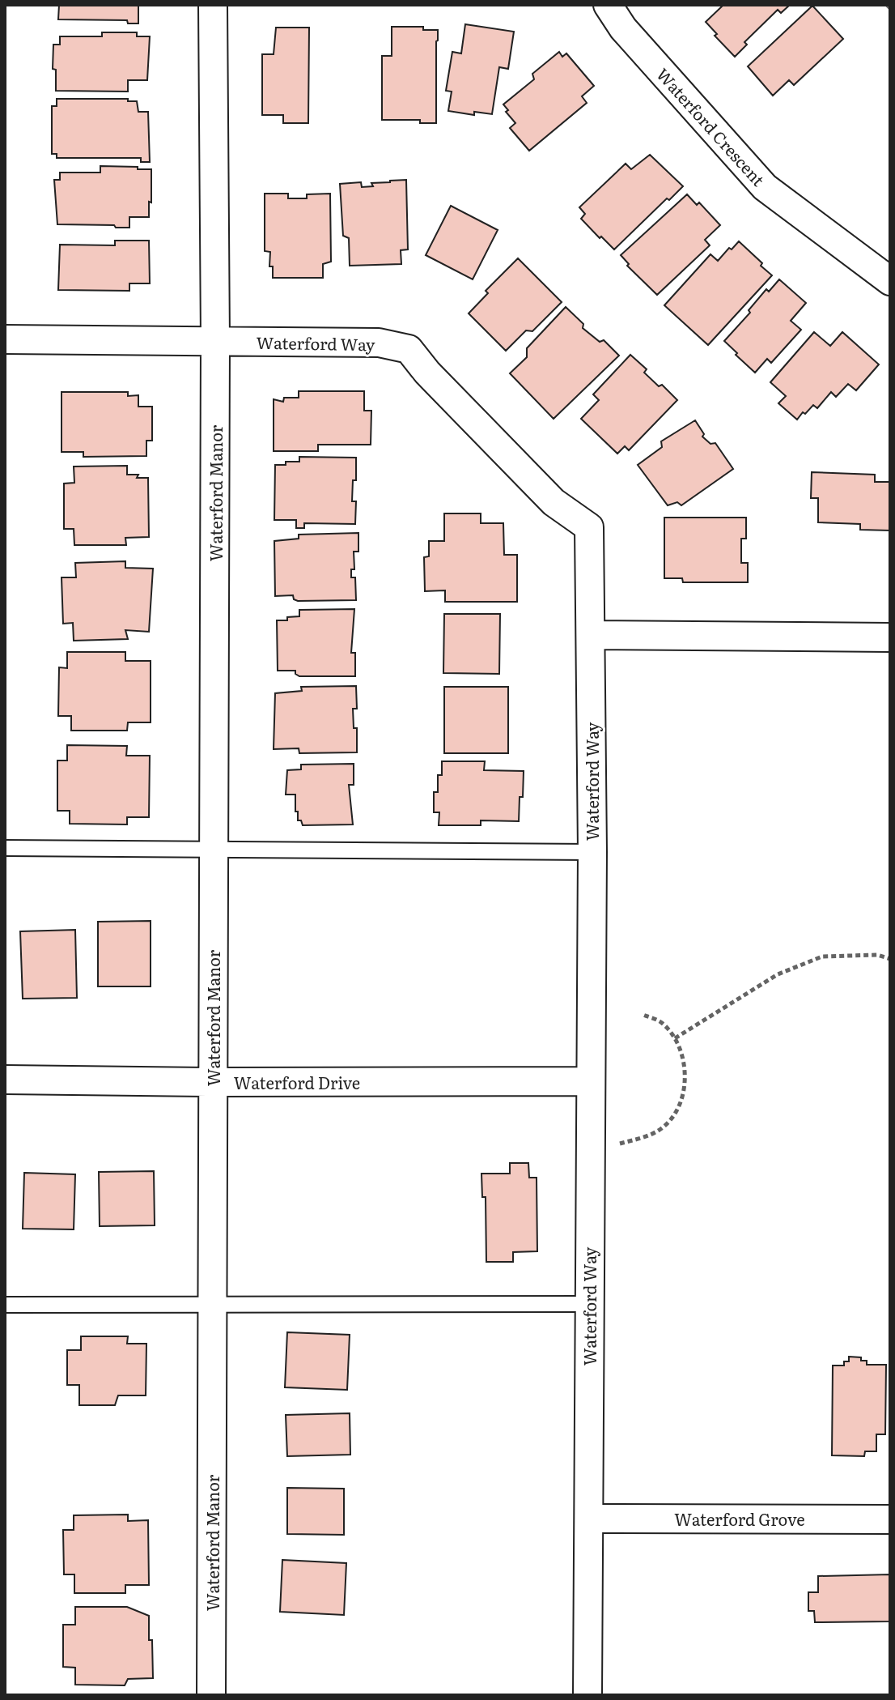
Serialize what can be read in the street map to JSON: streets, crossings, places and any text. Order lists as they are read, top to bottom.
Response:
{
  "streets": {
    "street": [
      "Waterford Crescent",
      "Waterford Way",
      "Waterford Manor",
      "Waterford Drive",
      "Waterford Grove"
    ]
  },
  "crossings": [
    ["Waterford Way", "Waterford Manor"],
    ["Waterford Way", "Waterford Drive"],
    ["Waterford Way", "Waterford Grove"],
    ["Waterford Manor", "Waterford Drive"]
  ]
}
